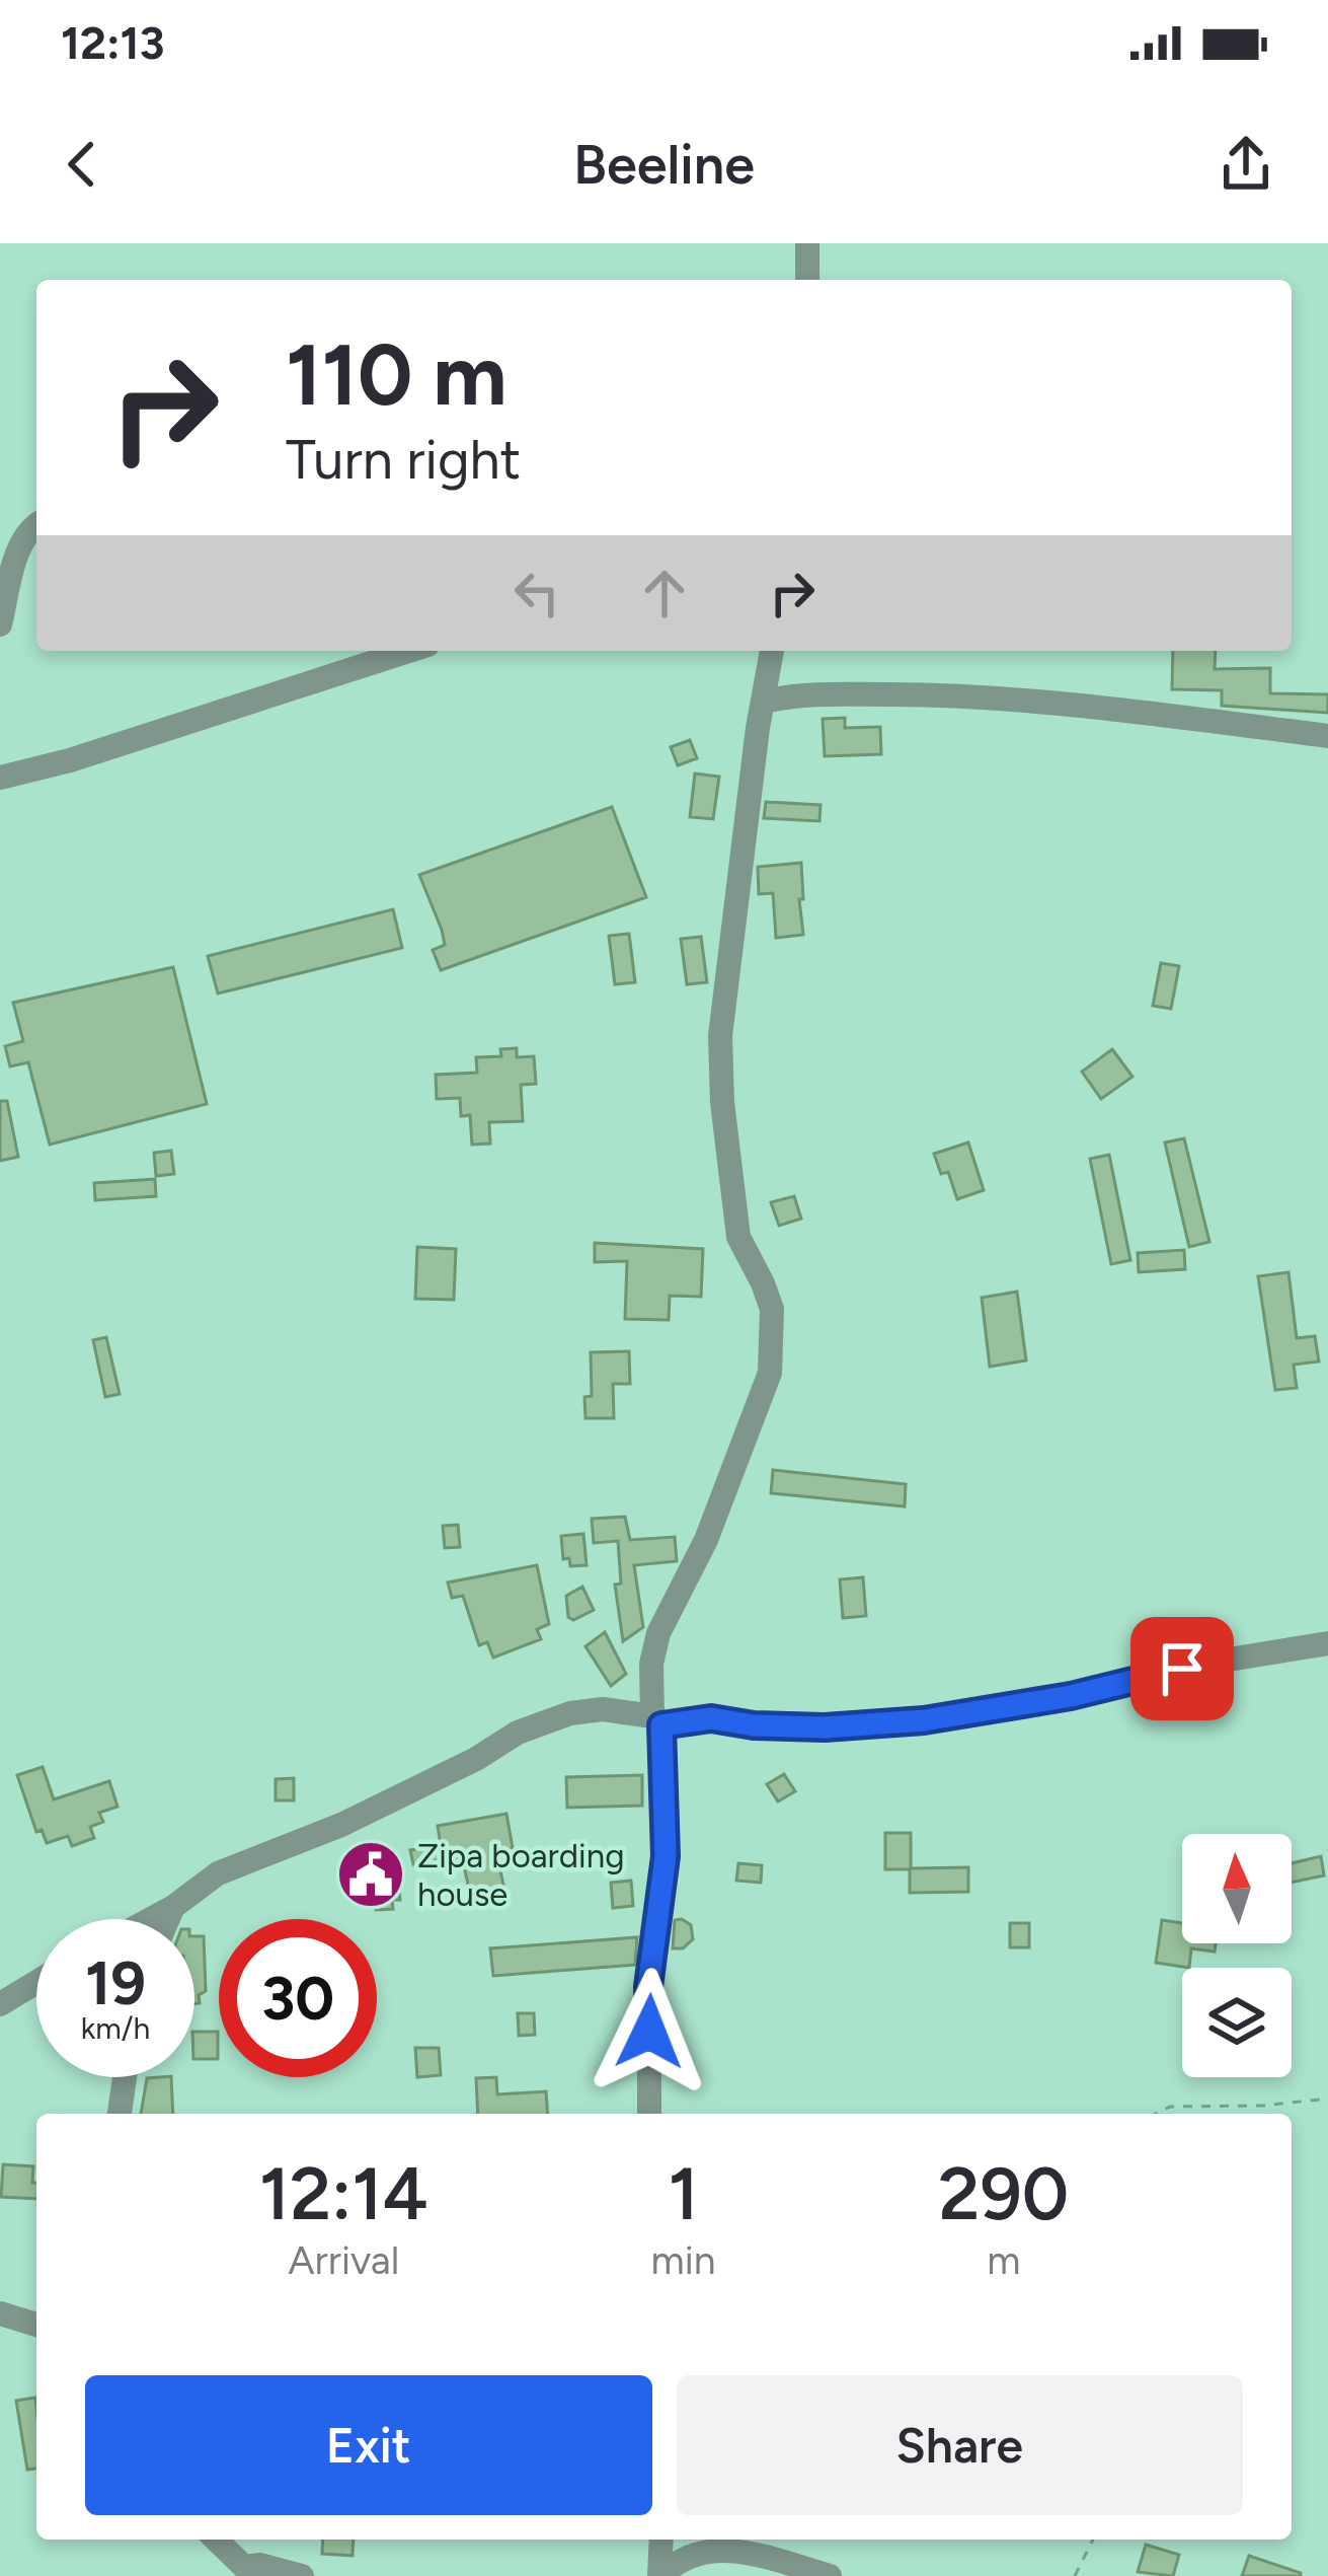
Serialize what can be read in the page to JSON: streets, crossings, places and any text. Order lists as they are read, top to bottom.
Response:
{
  "places": {
    "public building": ["Zipa boarding house"]
  },
  "north": "top",
  "page": {
    "status": "12:13",
    "header": "Beeline",
    "turn": ["110 m", "Turn right"],
    "speed": "19 km/h",
    "limit": "30",
    "eta": [
      "12:14",
      "Arrival",
      "1",
      "min",
      "290",
      "m"
    ],
    "buttons": ["Exit", "Share"]
  }
}
